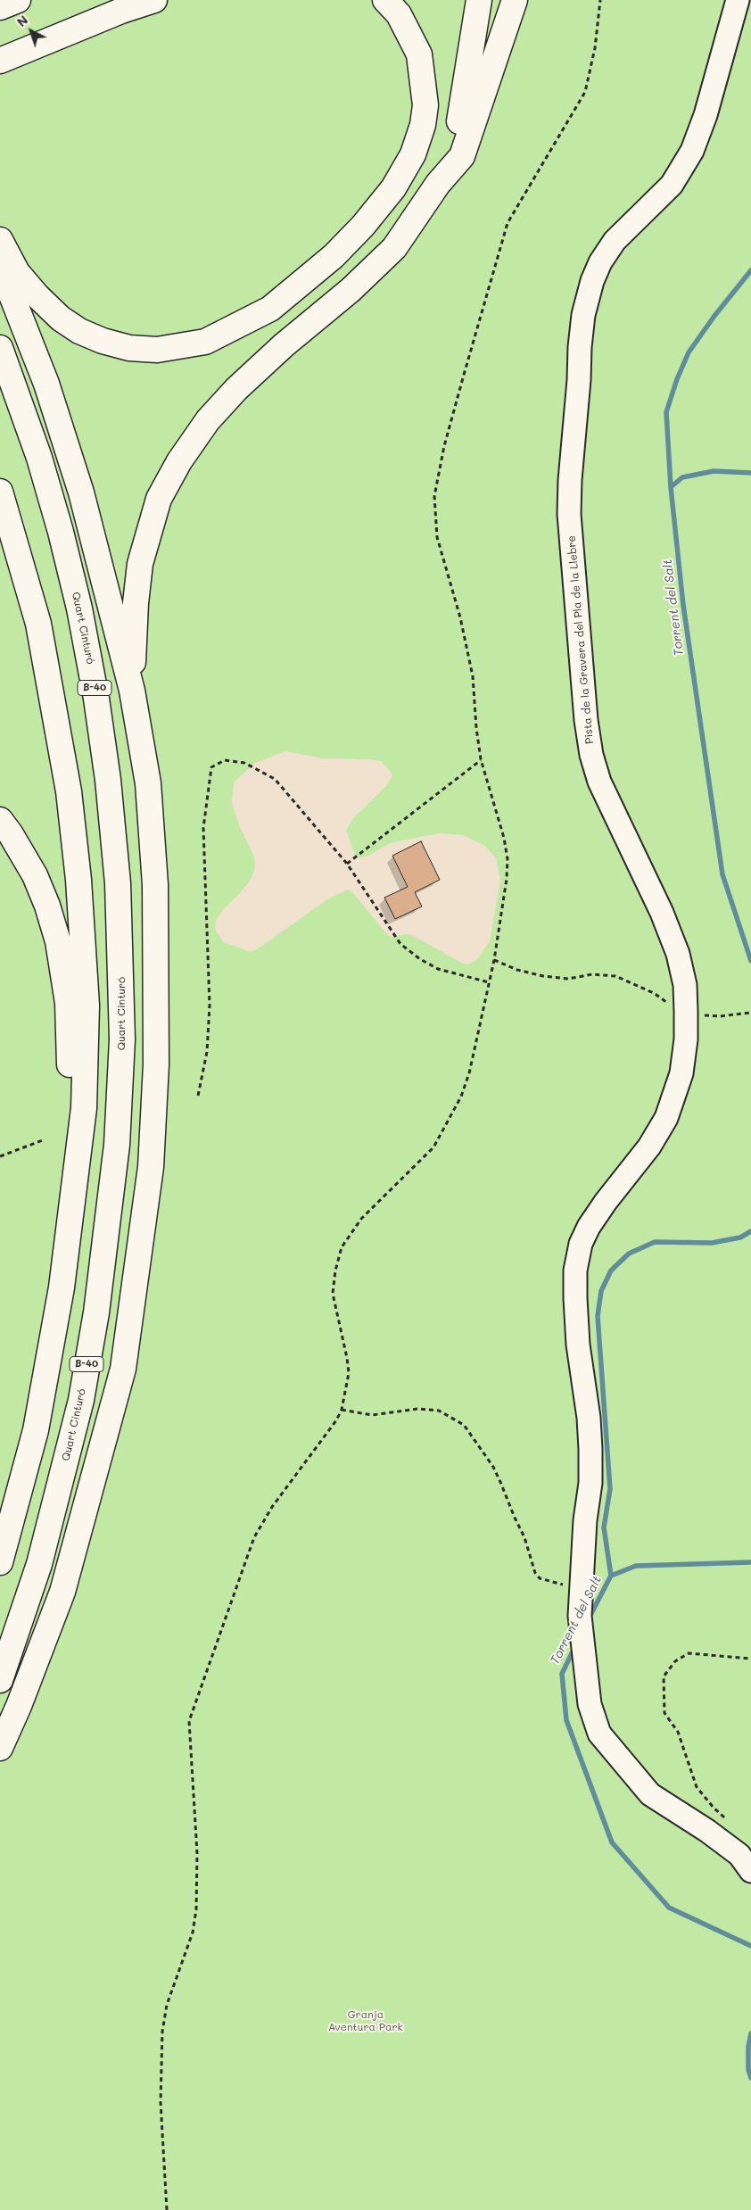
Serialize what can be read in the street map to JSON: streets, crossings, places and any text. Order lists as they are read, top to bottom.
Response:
{
  "streets": {
    "highway": ["Quart Cinturó", "B-40"],
    "street": ["Pista de la Gravera del Pla de la Llebre"]
  },
  "water": ["Torrent del Salt"],
  "parks": ["Granja Aventura Park"],
  "north": "top left"
}
